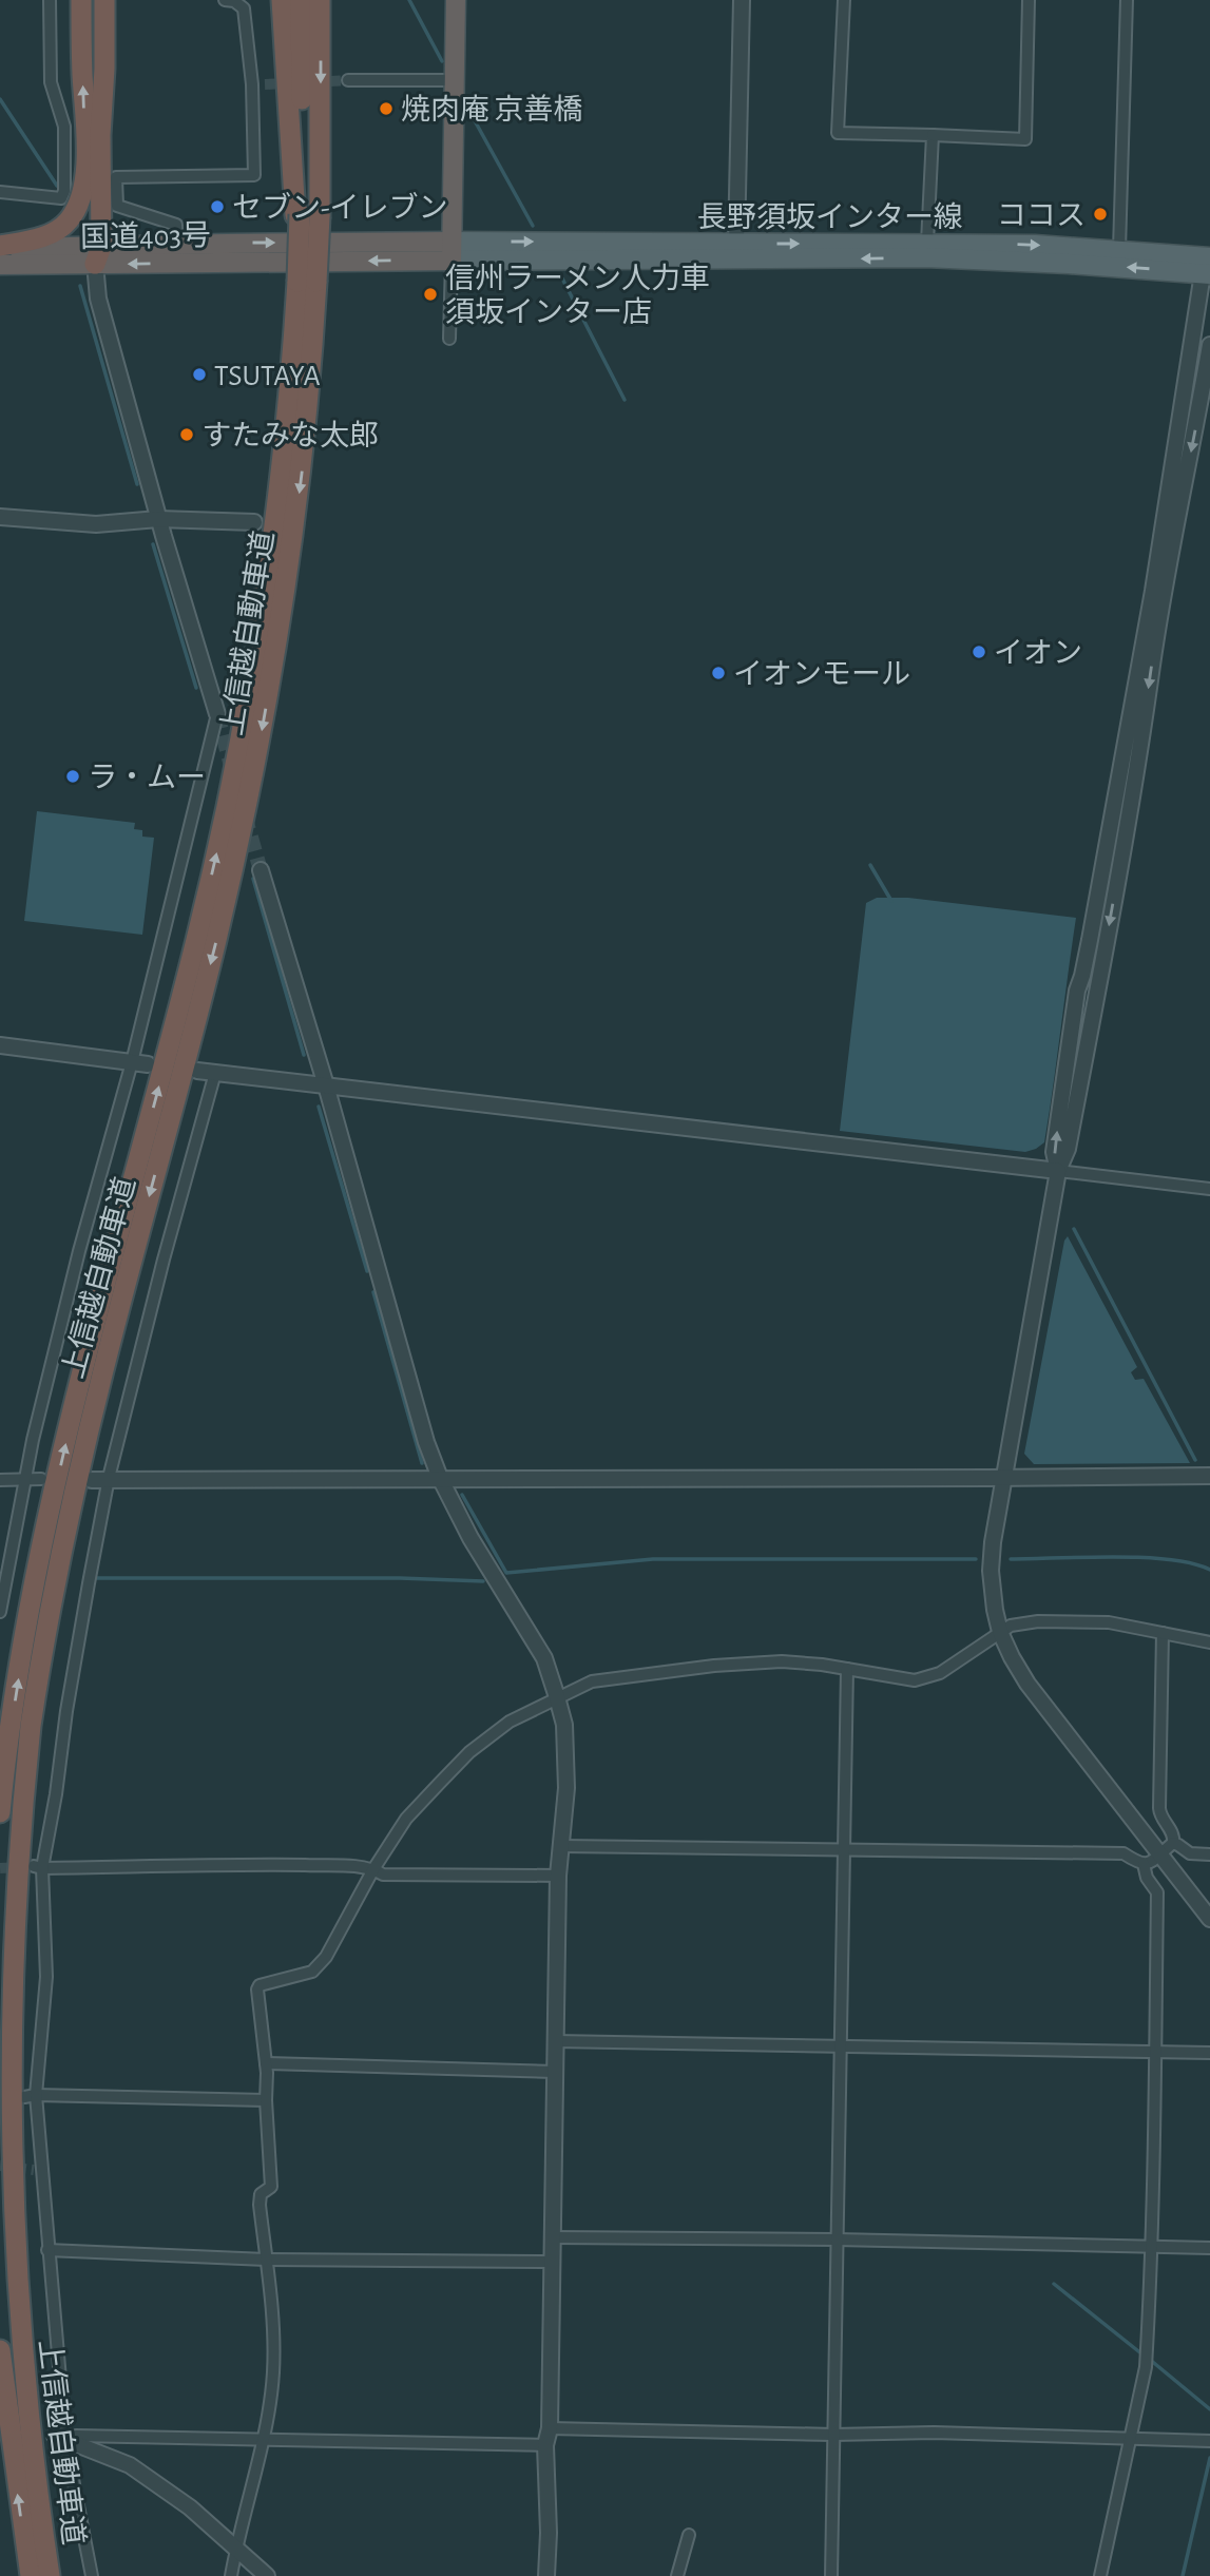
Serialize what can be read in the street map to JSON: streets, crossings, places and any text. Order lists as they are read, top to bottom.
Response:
{
  "streets": {
    "highway": ["国道403号", "上信越自動車道"],
    "main road": ["長野須坂インター線"]
  },
  "crossings": [
    ["長野須坂インター線", "国道403号"]
  ],
  "places": [
    "焼肉庵 京善橋",
    "セブン-イレブン",
    "ココス",
    "信州ラーメン人力車 須坂インター店",
    "TSUTAYA",
    "すたみな太郎",
    "イオン",
    "イオンモール",
    "ラ・ムー"
  ]
}
